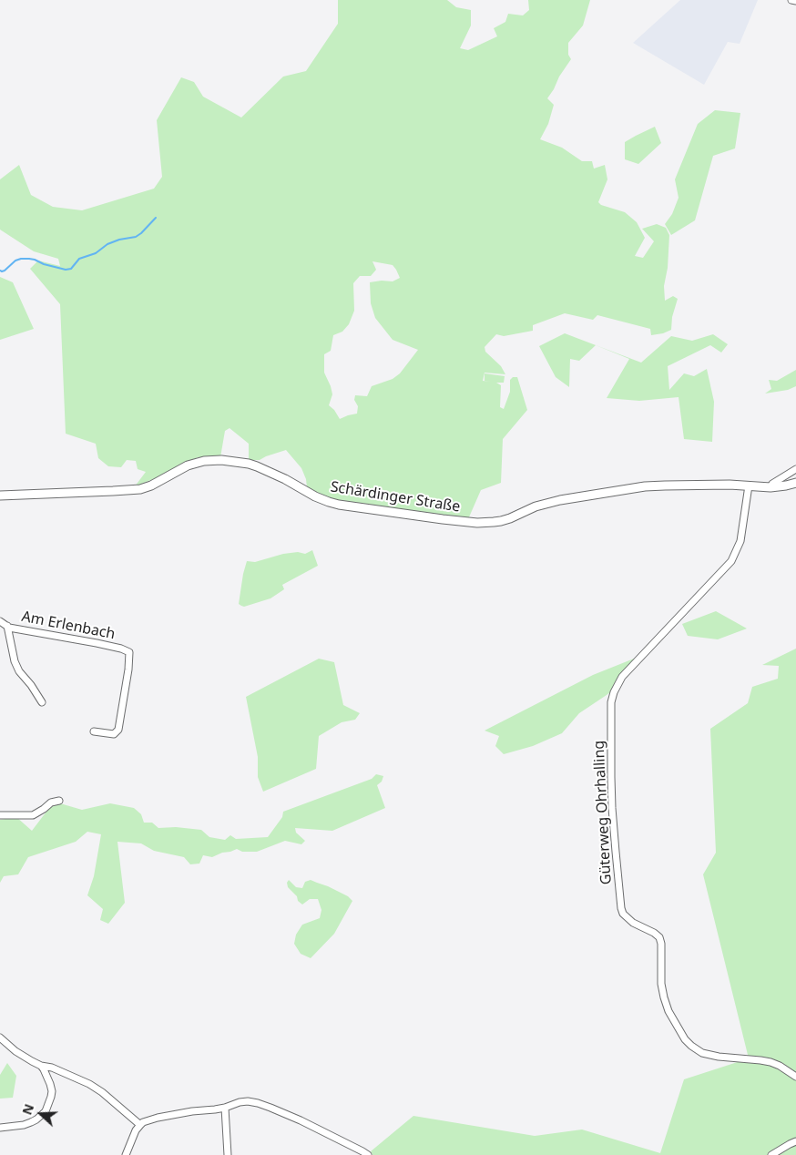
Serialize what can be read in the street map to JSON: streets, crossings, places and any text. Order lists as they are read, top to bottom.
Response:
{
  "streets": {
    "main road": ["Schärdinger Straße"],
    "street": ["Am Erlenbach", "Güterweg Ohrhalling"]
  },
  "crossings": [
    ["Schärdinger Straße", "Güterweg Ohrhalling"]
  ],
  "north": "left"
}
